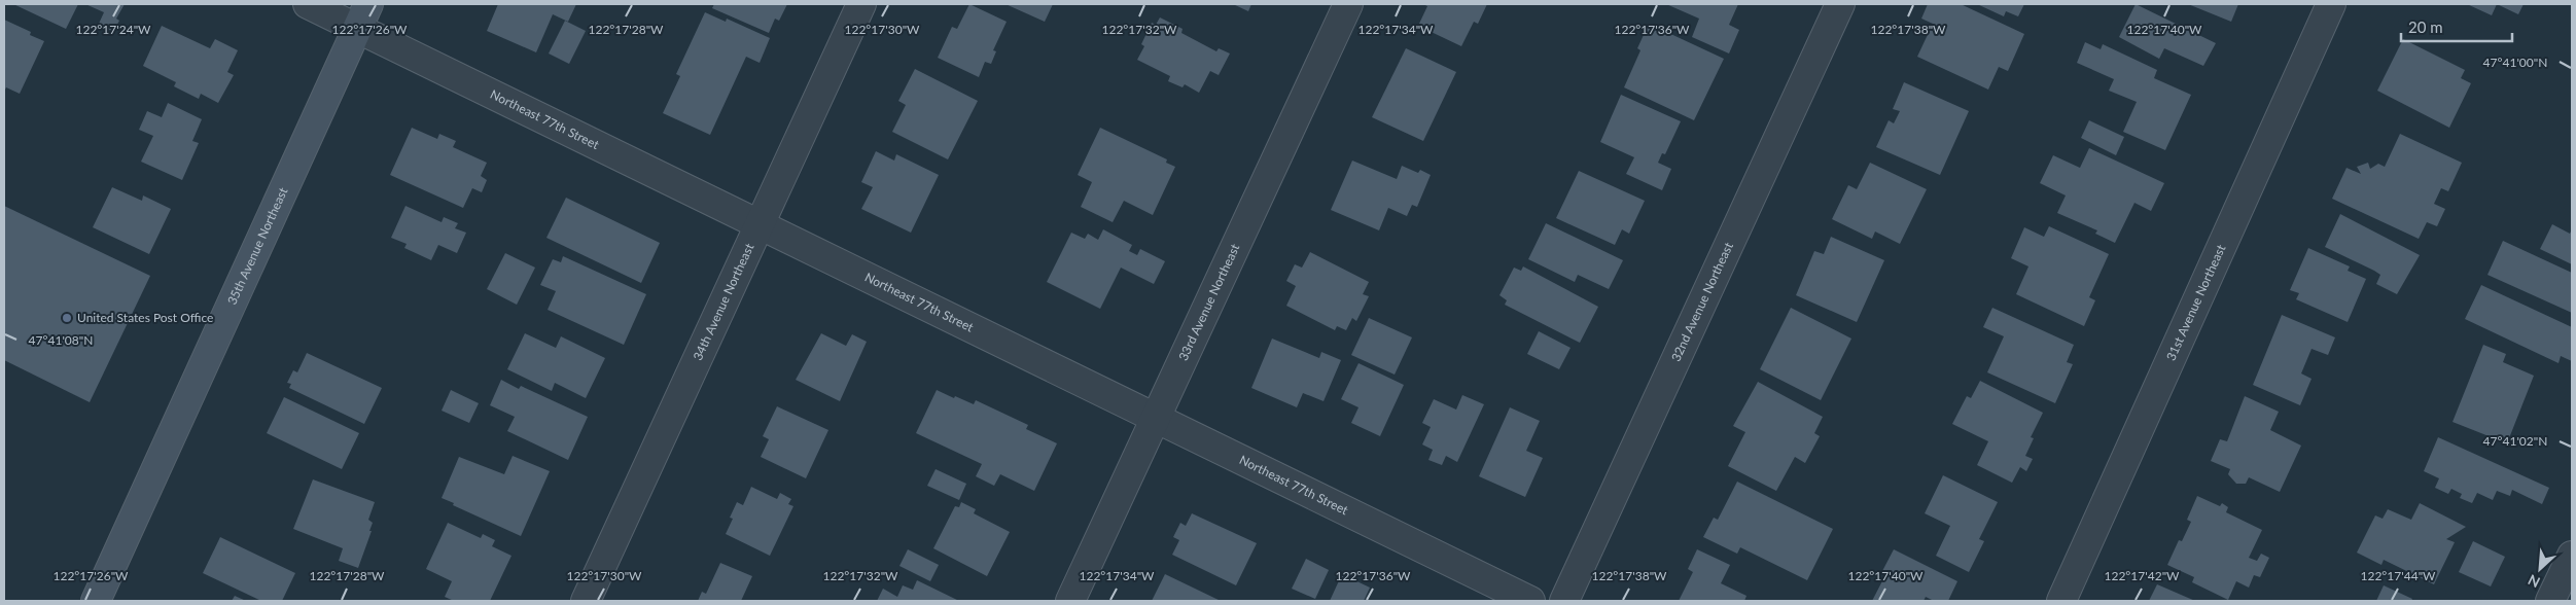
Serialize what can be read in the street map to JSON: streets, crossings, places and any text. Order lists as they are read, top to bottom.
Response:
{
  "streets": {
    "main road": ["35th Avenue Northeast"],
    "street": [
      "Northeast 77th Street",
      "34th Avenue Northeast",
      "33rd Avenue Northeast",
      "32nd Avenue Northeast",
      "31st Avenue Northeast"
    ]
  },
  "crossings": [
    ["Northeast 77th Street", "35th Avenue Northeast"],
    ["Northeast 77th Street", "34th Avenue Northeast"],
    ["Northeast 77th Street", "33rd Avenue Northeast"]
  ],
  "places": ["United States Post Office"],
  "scale_bar": "20 m",
  "north": "bottom left",
  "coordinates": [
    "122°17'24\"W",
    "122°17'26\"W",
    "122°17'28\"W",
    "122°17'30\"W",
    "122°17'32\"W",
    "122°17'34\"W",
    "122°17'36\"W",
    "122°17'38\"W",
    "122°17'40\"W",
    "47°41'00\"N",
    "47°41'08\"N",
    "47°41'02\"N",
    "122°17'42\"W",
    "122°17'44\"W"
  ]
}
